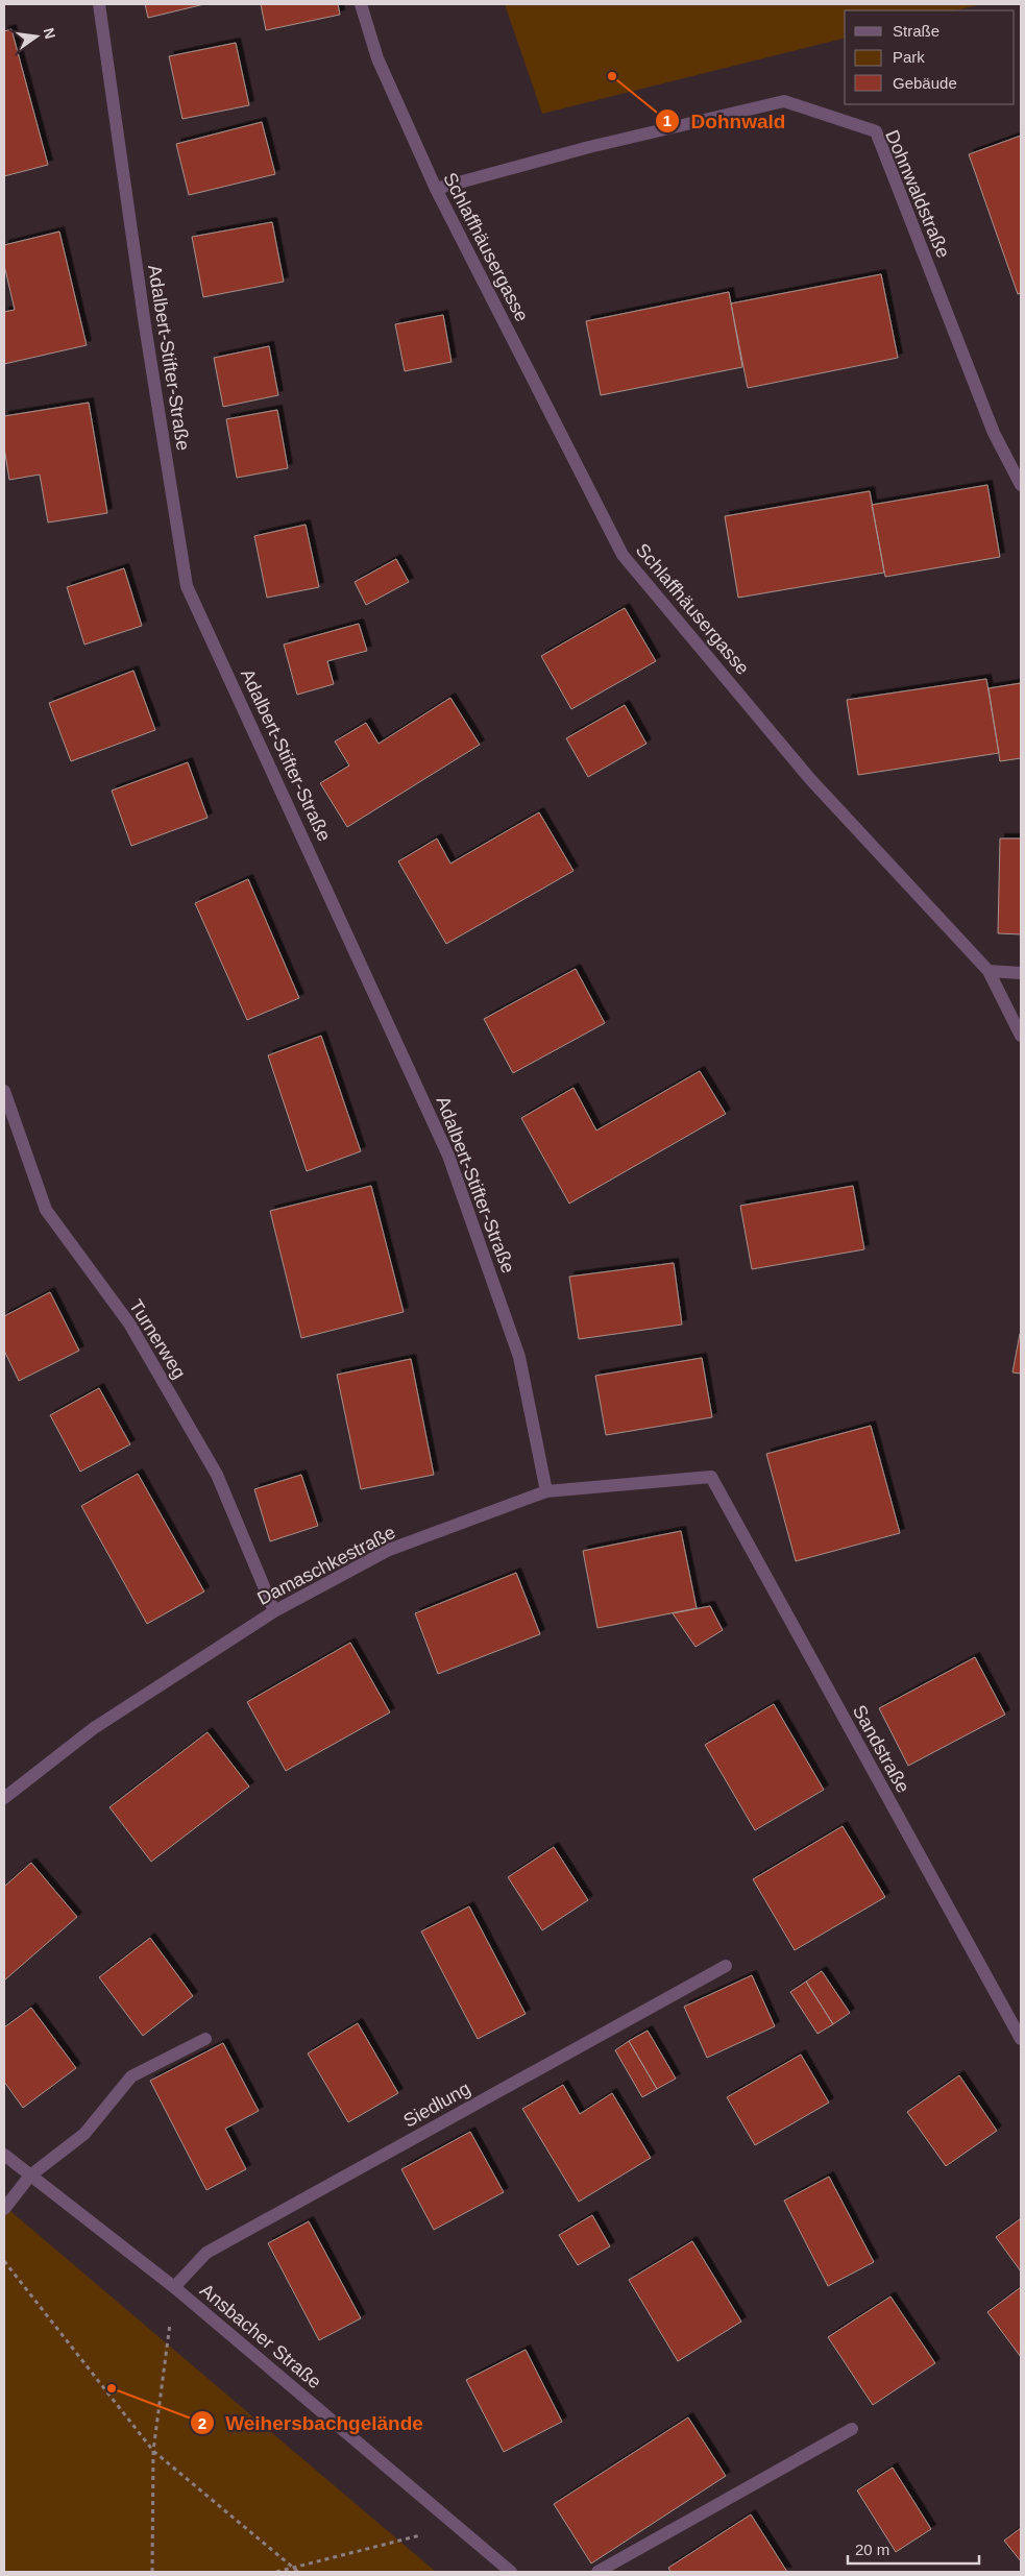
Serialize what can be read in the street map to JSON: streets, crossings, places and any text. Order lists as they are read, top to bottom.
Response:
{
  "streets": {
    "street": [
      "Dohnwaldstraße",
      "Schlaffhäusergasse",
      "Adalbert-Stifter-Straße",
      "Turnerweg",
      "Damaschkestraße",
      "Sandstraße",
      "Siedlung",
      "Ansbacher Straße"
    ]
  },
  "crossings": [
    ["Dohnwaldstraße", "Schlaffhäusergasse"],
    ["Adalbert-Stifter-Straße", "Damaschkestraße"],
    ["Turnerweg", "Damaschkestraße"],
    ["Damaschkestraße", "Sandstraße"],
    ["Siedlung", "Ansbacher Straße"]
  ],
  "places": ["Dohnwald", "Weihersbachgelände"],
  "legend": ["Straße", "Park", "Gebäude"],
  "scale_bar": "20 m",
  "north": "right"
}
